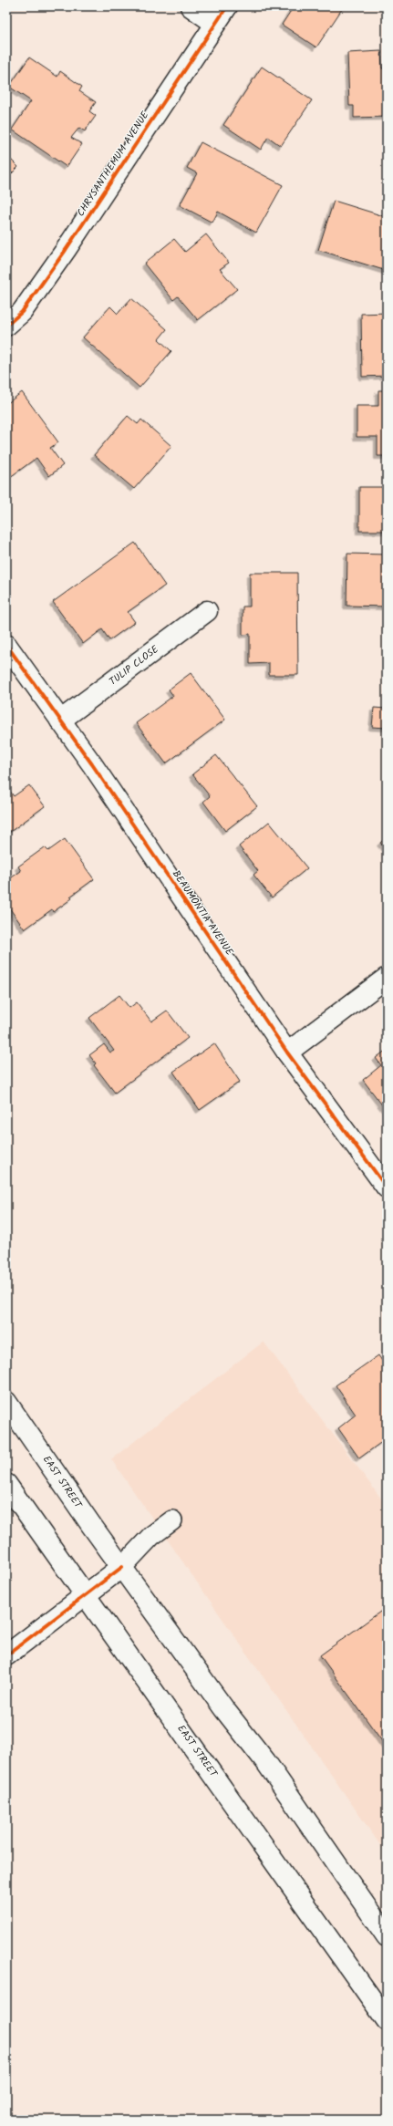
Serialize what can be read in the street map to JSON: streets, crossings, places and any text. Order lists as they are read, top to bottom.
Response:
{
  "streets": {
    "street": [
      "CHRYSANTHEMUM AVENUE",
      "TULIP CLOSE",
      "BEAUMONTIA AVENUE",
      "EAST STREET"
    ]
  },
  "crossings": [
    ["TULIP CLOSE", "BEAUMONTIA AVENUE"]
  ]
}
